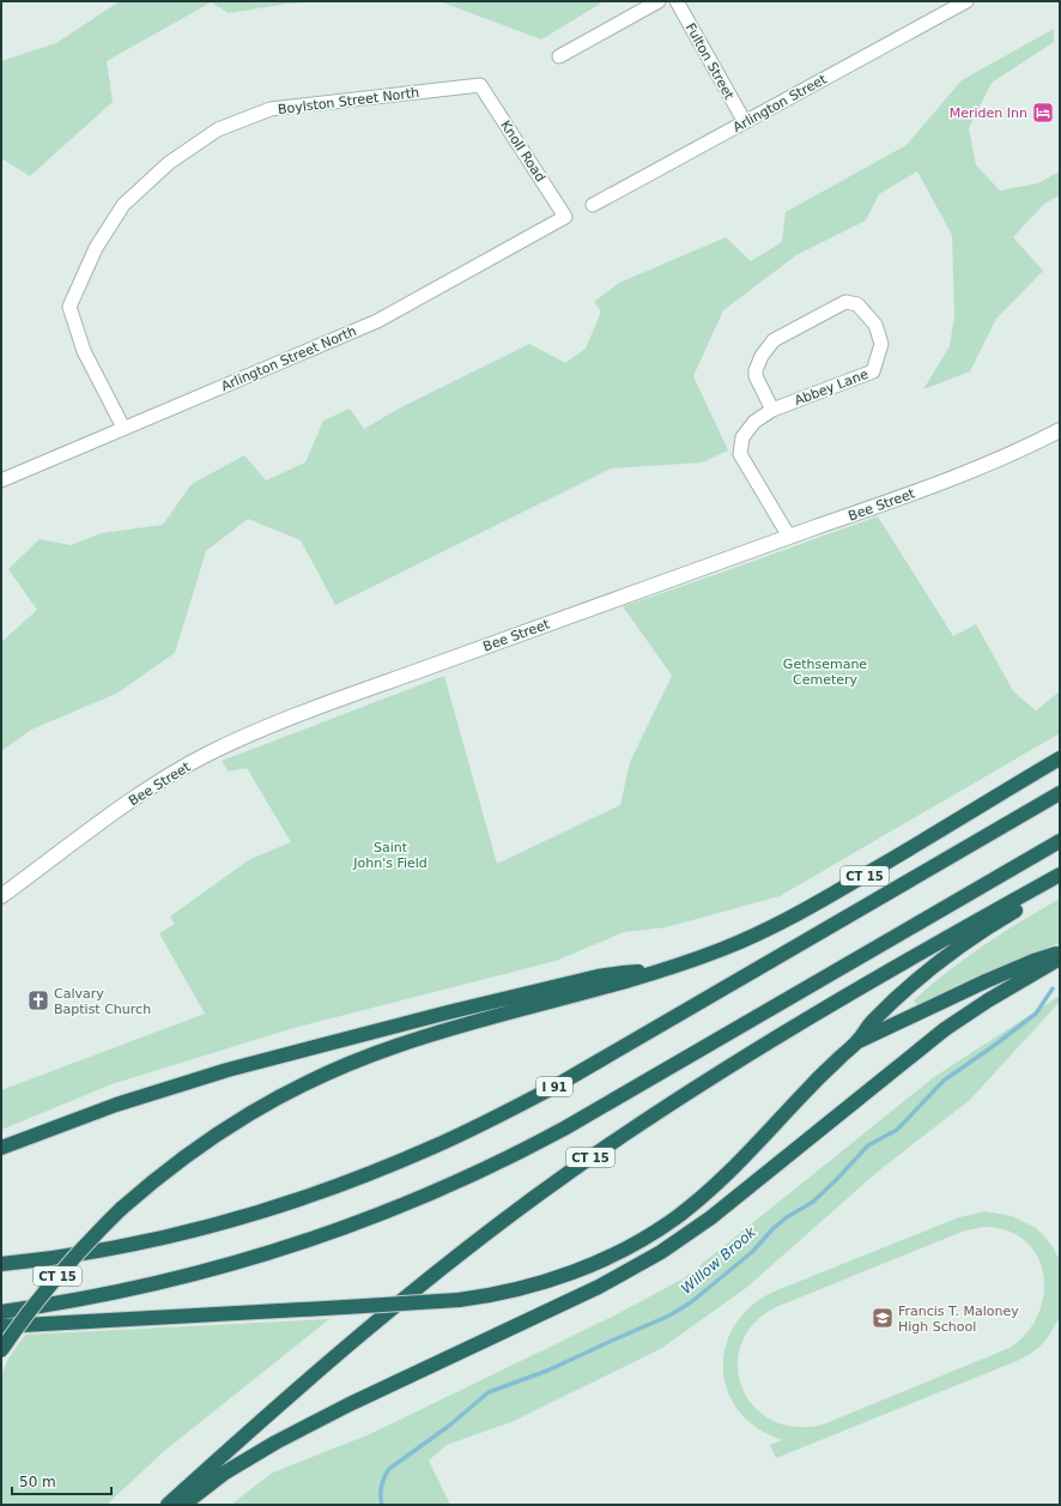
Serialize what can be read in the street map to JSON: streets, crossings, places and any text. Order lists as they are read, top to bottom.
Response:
{
  "streets": {
    "highway": ["CT 15", "I 91"],
    "street": [
      "Fulton Street",
      "Boylston Street North",
      "Arlington Street",
      "Knoll Road",
      "Arlington Street North",
      "Abbey Lane",
      "Bee Street"
    ]
  },
  "crossings": [
    ["Fulton Street", "Arlington Street"],
    ["Boylston Street North", "Knoll Road"],
    ["Boylston Street North", "Arlington Street North"],
    ["Knoll Road", "Arlington Street North"],
    ["Abbey Lane", "Bee Street"]
  ],
  "water": ["Willow Brook"],
  "parks": ["Gethsemane Cemetery", "Saint John's Field"],
  "places": {
    "hotel": ["Meriden Inn"],
    "church": ["Calvary Baptist Church"],
    "school or university": ["Francis T. Maloney High School"]
  },
  "scale_bar": "50 m"
}
